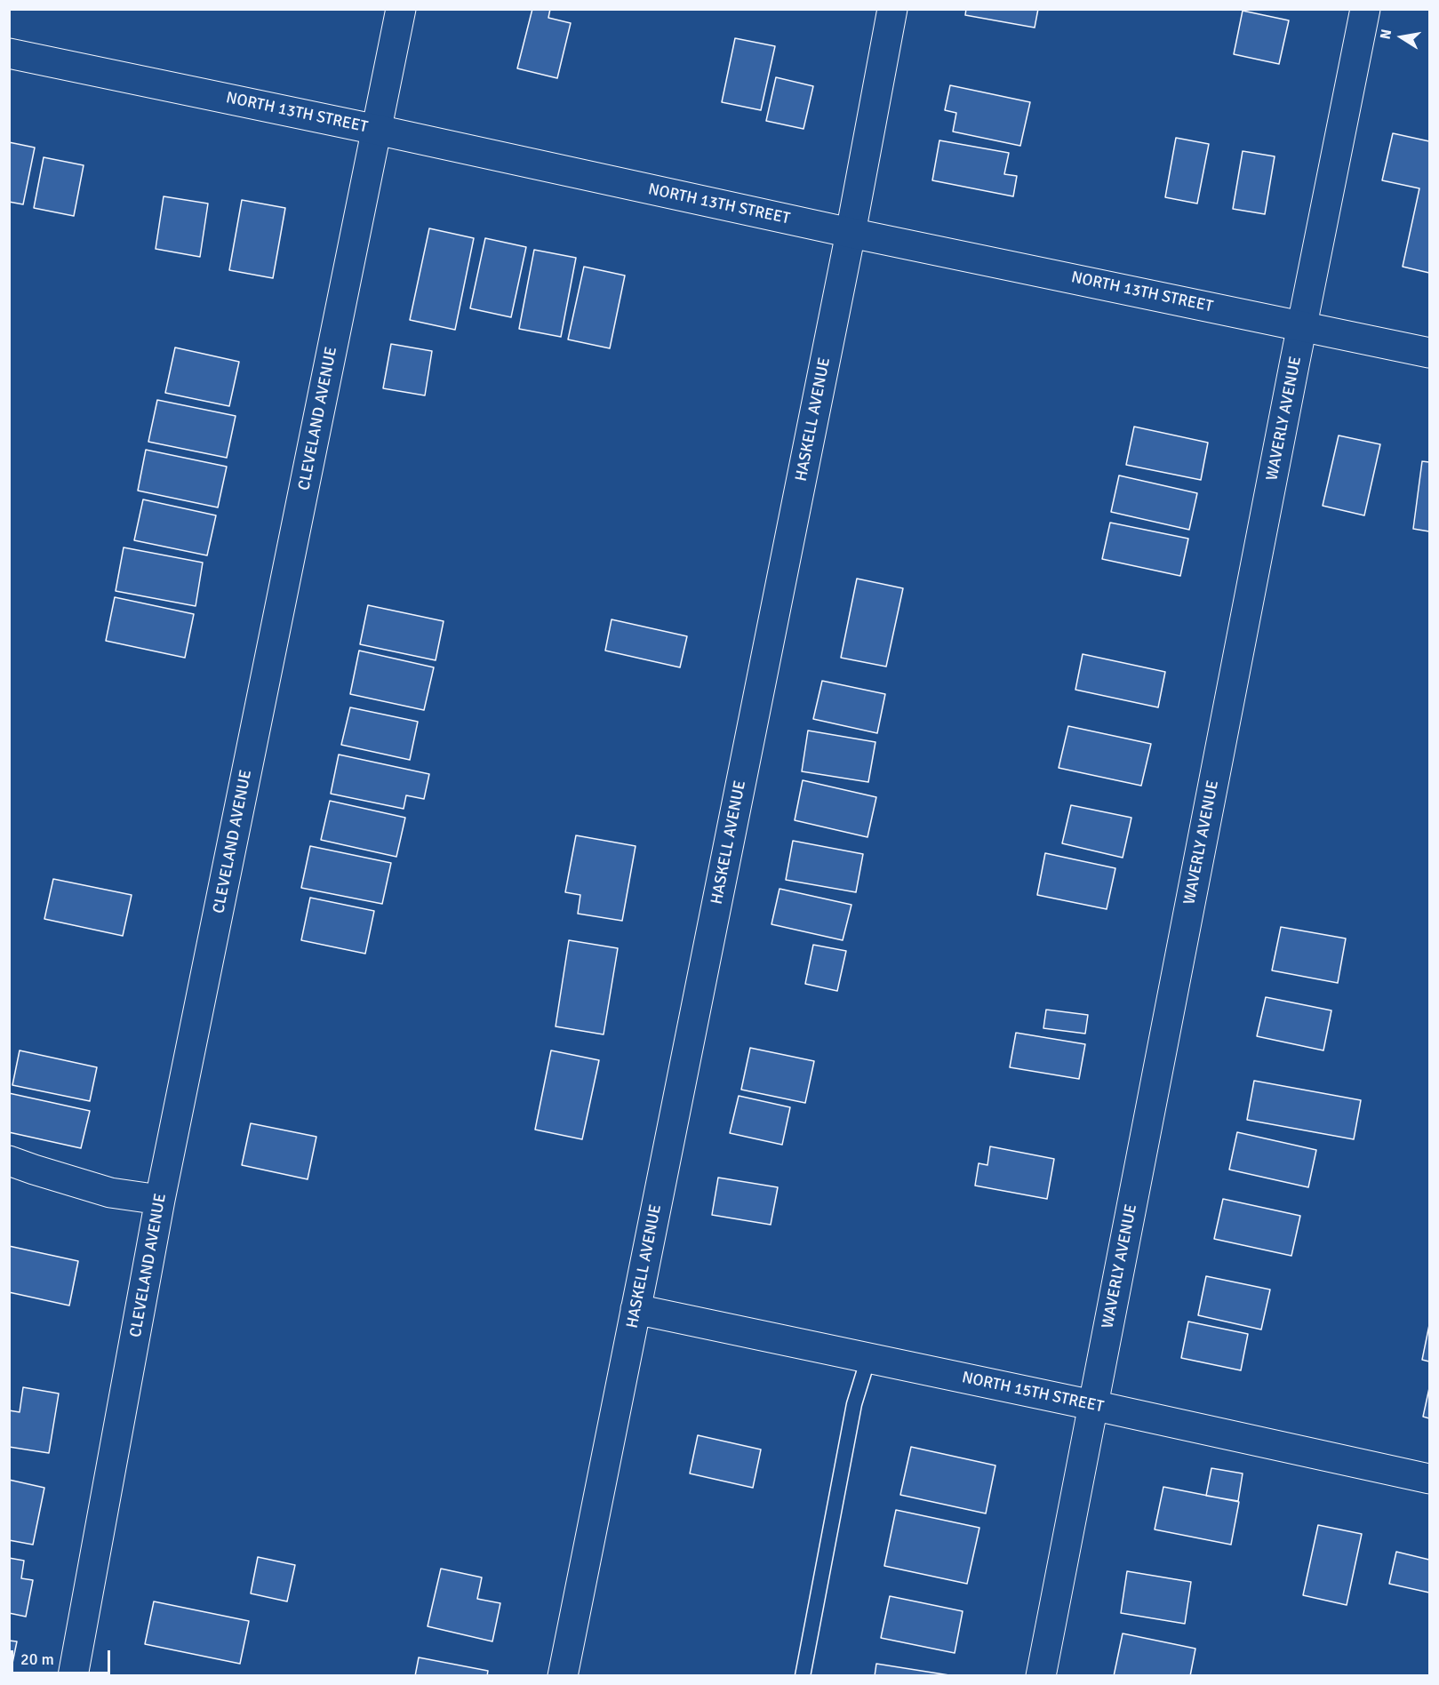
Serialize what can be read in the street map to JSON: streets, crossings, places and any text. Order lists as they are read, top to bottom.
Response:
{
  "streets": {
    "street": [
      "NORTH 13TH STREET",
      "CLEVELAND AVENUE",
      "WAVERLY AVENUE",
      "HASKELL AVENUE",
      "NORTH 15TH STREET"
    ]
  },
  "crossings": [
    ["NORTH 13TH STREET", "CLEVELAND AVENUE"],
    ["NORTH 13TH STREET", "WAVERLY AVENUE"],
    ["NORTH 13TH STREET", "HASKELL AVENUE"],
    ["WAVERLY AVENUE", "NORTH 15TH STREET"],
    ["HASKELL AVENUE", "NORTH 15TH STREET"]
  ],
  "scale_bar": "20 m",
  "north": "left"
}
